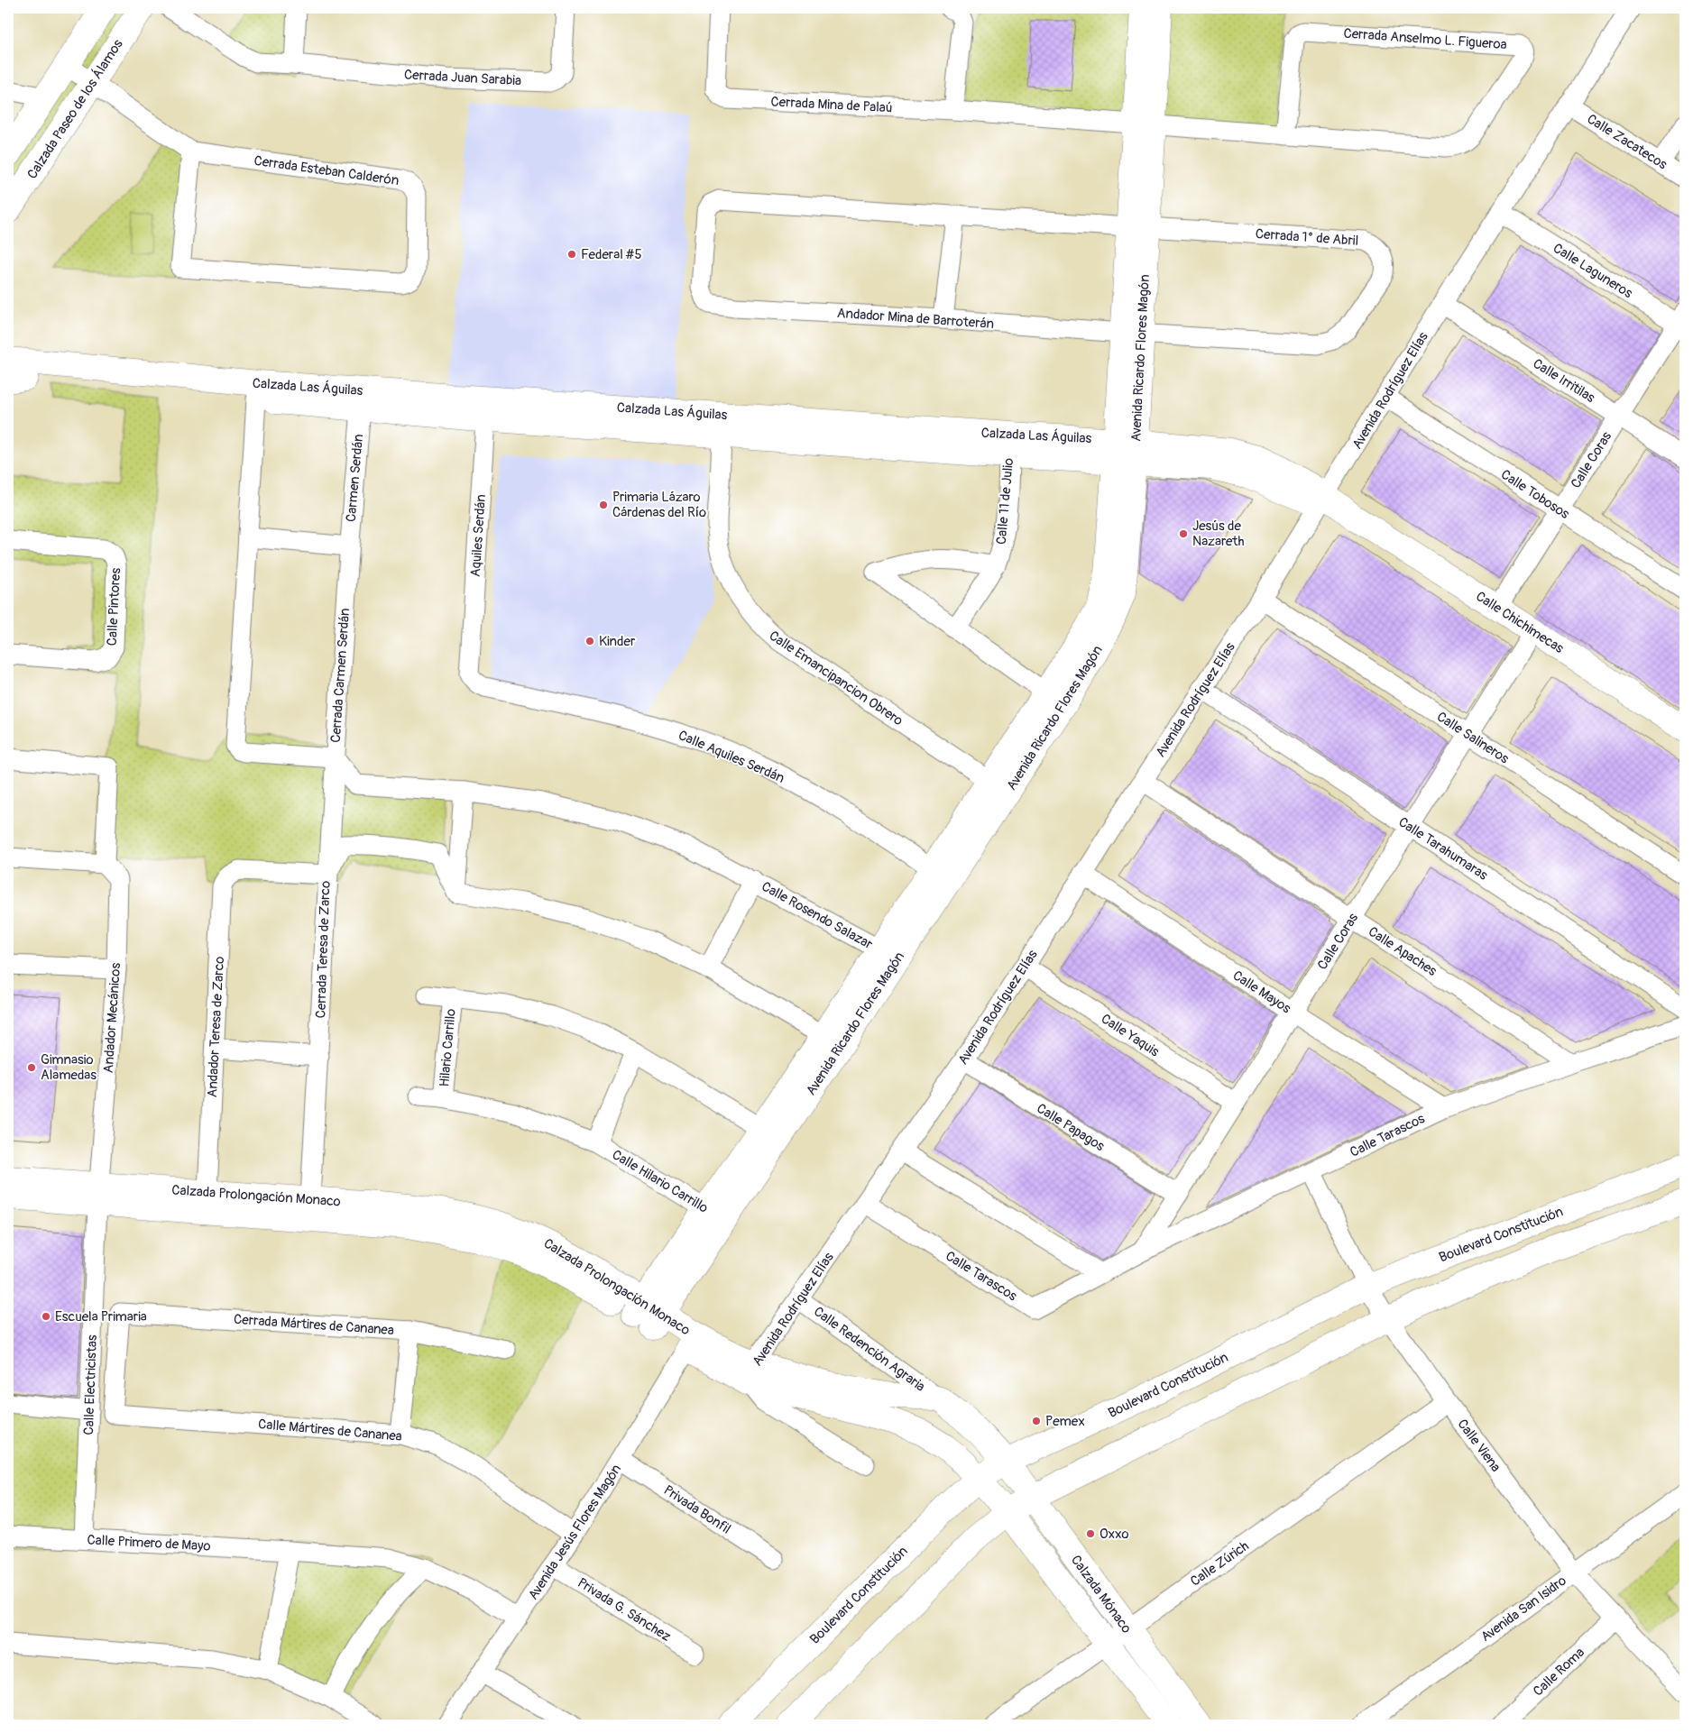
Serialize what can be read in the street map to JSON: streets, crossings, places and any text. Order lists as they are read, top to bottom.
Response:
{
  "streets": {
    "street": [
      "Cerrada Anselmo L. Figueroa",
      "Cerrada Juan Sarabia",
      "Cerrada Mina de Palaú",
      "Calzada Paseo de los Álamos",
      "Calle Zacatecos",
      "Cerrada Esteban Calderón",
      "Cerrada 1° de Abril",
      "Calle Laguneros",
      "Andador Mina de Barroterán",
      "Avenida Ricardo Flores Magón",
      "Calle Irritilas",
      "Calzada Las Águilas",
      "Avenida Rodríguez Elías",
      "Calle Coras",
      "Carmen Serdán",
      "Calle Tobosos",
      "Calle 11 de Julio",
      "Aquiles Serdán",
      "Calle Pintores",
      "Calle Chichimecas",
      "Cerrada Carmen Serdán",
      "Calle Emancipancion Obrero",
      "Calle Salineros",
      "Calle Aquiles Serdán",
      "Calle Tarahumaras",
      "Calle Rosendo Salazar",
      "Cerrada Teresa de Zarco",
      "Calle Apaches",
      "Calle Mayos",
      "Andador Mecánicos",
      "Andador Teresa de Zarco",
      "Calle Yaquis",
      "Hilario Carrillo",
      "Calle Papagos",
      "Calle Tarascos",
      "Calle Hilario Carrillo",
      "Calzada Prolongación Monaco",
      "Boulevard Constitución",
      "Cerrada Mártires de Cananea",
      "Calle Redención Agraria",
      "Calle Electricistas",
      "Calle Mártires de Cananea",
      "Calle Viena",
      "Privada Bonfil",
      "Avenida Jesús Flores Magón",
      "Calle Primero de Mayo",
      "Calle Zúrich",
      "Calzada Mónaco",
      "Avenida San Isidro",
      "Privada G. Sánchez",
      "Calle Roma"
    ]
  },
  "crossings": [
    ["Cerrada Anselmo L. Figueroa", "Cerrada Mina de Palaú"],
    ["Cerrada Anselmo L. Figueroa", "Avenida Ricardo Flores Magón"],
    ["Cerrada Mina de Palaú", "Avenida Ricardo Flores Magón"],
    ["Calle Zacatecos", "Avenida Rodríguez Elías"],
    ["Cerrada 1° de Abril", "Andador Mina de Barroterán"],
    ["Cerrada 1° de Abril", "Avenida Ricardo Flores Magón"],
    ["Calle Laguneros", "Avenida Rodríguez Elías"],
    ["Calle Laguneros", "Calle Coras"],
    ["Andador Mina de Barroterán", "Avenida Ricardo Flores Magón"],
    ["Avenida Ricardo Flores Magón", "Calzada Las Águilas"],
    ["Avenida Ricardo Flores Magón", "Calle Emancipancion Obrero"],
    ["Avenida Ricardo Flores Magón", "Calle Aquiles Serdán"],
    ["Avenida Ricardo Flores Magón", "Calle Rosendo Salazar"],
    ["Avenida Ricardo Flores Magón", "Calle Hilario Carrillo"],
    ["Avenida Ricardo Flores Magón", "Calzada Prolongación Monaco"],
    ["Calle Irritilas", "Avenida Rodríguez Elías"],
    ["Calle Irritilas", "Calle Coras"],
    ["Calzada Las Águilas", "Avenida Rodríguez Elías"],
    ["Calzada Las Águilas", "Carmen Serdán"],
    ["Calzada Las Águilas", "Calle 11 de Julio"],
    ["Calzada Las Águilas", "Aquiles Serdán"],
    ["Calzada Las Águilas", "Calle Chichimecas"],
    ["Calzada Las Águilas", "Cerrada Carmen Serdán"],
    ["Calzada Las Águilas", "Calle Emancipancion Obrero"],
    ["Avenida Rodríguez Elías", "Calle Tobosos"],
    ["Avenida Rodríguez Elías", "Calle Chichimecas"],
    ["Avenida Rodríguez Elías", "Calle Salineros"],
    ["Avenida Rodríguez Elías", "Calle Tarahumaras"],
    ["Avenida Rodríguez Elías", "Calle Apaches"],
    ["Avenida Rodríguez Elías", "Calle Mayos"],
    ["Avenida Rodríguez Elías", "Calle Yaquis"],
    ["Avenida Rodríguez Elías", "Calle Papagos"],
    ["Avenida Rodríguez Elías", "Calle Tarascos"],
    ["Avenida Rodríguez Elías", "Calzada Prolongación Monaco"],
    ["Avenida Rodríguez Elías", "Calle Redención Agraria"],
    ["Calle Coras", "Calle Tobosos"],
    ["Calle Coras", "Calle Chichimecas"],
    ["Calle Coras", "Calle Salineros"],
    ["Calle Coras", "Calle Tarahumaras"],
    ["Calle Coras", "Calle Apaches"],
    ["Calle Coras", "Calle Mayos"],
    ["Calle Coras", "Calle Yaquis"],
    ["Calle Coras", "Calle Papagos"],
    ["Calle Coras", "Calle Tarascos"],
    ["Carmen Serdán", "Cerrada Carmen Serdán"],
    ["Aquiles Serdán", "Calle Aquiles Serdán"],
    ["Cerrada Carmen Serdán", "Calle Rosendo Salazar"],
    ["Cerrada Teresa de Zarco", "Andador Teresa de Zarco"],
    ["Cerrada Teresa de Zarco", "Calzada Prolongación Monaco"],
    ["Calle Apaches", "Calle Tarascos"],
    ["Calle Mayos", "Calle Tarascos"],
    ["Andador Mecánicos", "Calzada Prolongación Monaco"],
    ["Andador Mecánicos", "Calle Electricistas"],
    ["Andador Teresa de Zarco", "Calzada Prolongación Monaco"],
    ["Hilario Carrillo", "Calle Hilario Carrillo"],
    ["Calle Tarascos", "Calle Viena"],
    ["Calzada Prolongación Monaco", "Boulevard Constitución"],
    ["Calzada Prolongación Monaco", "Calle Redención Agraria"],
    ["Calzada Prolongación Monaco", "Calle Electricistas"],
    ["Calzada Prolongación Monaco", "Avenida Jesús Flores Magón"],
    ["Calzada Prolongación Monaco", "Calzada Mónaco"],
    ["Boulevard Constitución", "Calle Viena"],
    ["Boulevard Constitución", "Calzada Mónaco"],
    ["Cerrada Mártires de Cananea", "Calle Mártires de Cananea"],
    ["Calle Electricistas", "Calle Primero de Mayo"],
    ["Calle Mártires de Cananea", "Avenida Jesús Flores Magón"],
    ["Calle Viena", "Calle Zúrich"],
    ["Calle Viena", "Avenida San Isidro"],
    ["Calle Viena", "Calle Roma"],
    ["Privada Bonfil", "Avenida Jesús Flores Magón"],
    ["Avenida Jesús Flores Magón", "Calle Primero de Mayo"],
    ["Avenida Jesús Flores Magón", "Privada G. Sánchez"],
    ["Calle Zúrich", "Calzada Mónaco"]
  ],
  "places": [
    "Federal #5",
    "Primaria Lázaro Cárdenas del Río",
    "Jesús de Nazareth",
    "Kinder",
    "Gimnasio Alamedas",
    "Escuela Primaria",
    "Pemex",
    "Oxxo"
  ]
}
